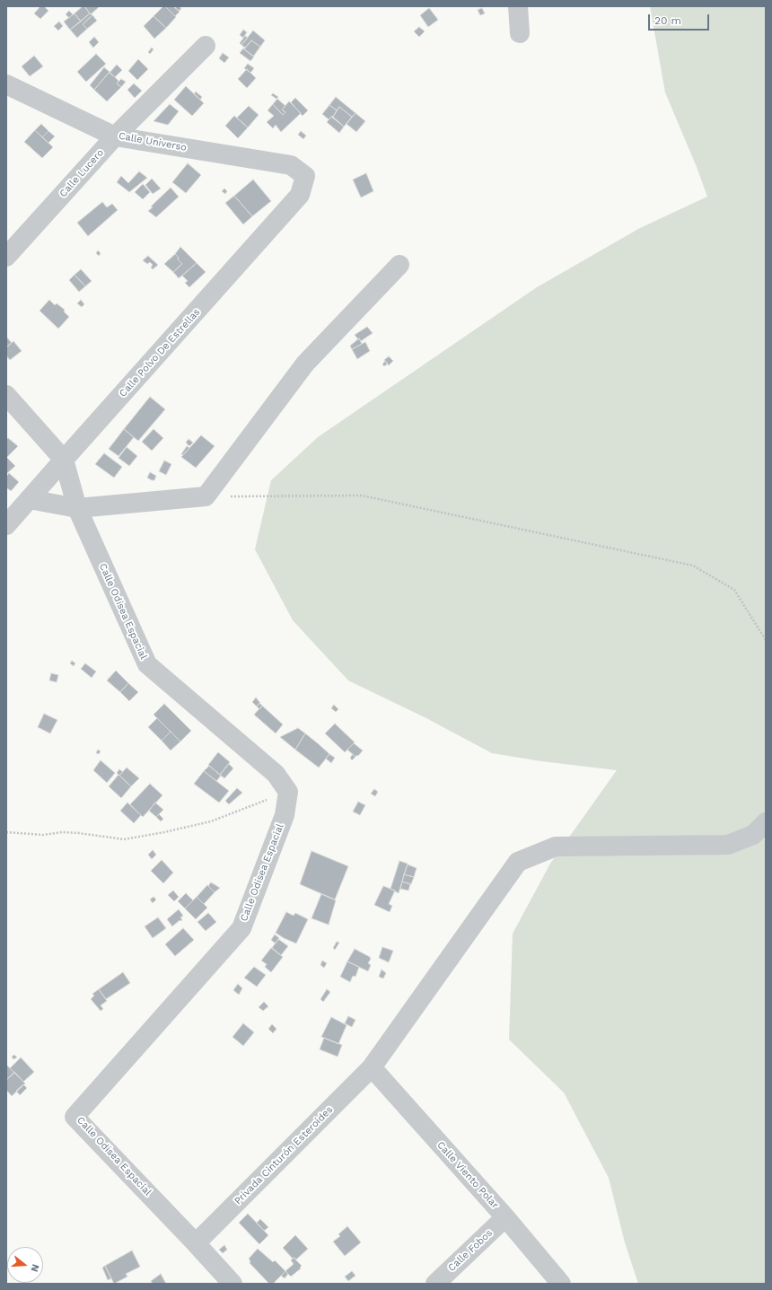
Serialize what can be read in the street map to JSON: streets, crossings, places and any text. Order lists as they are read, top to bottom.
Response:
{
  "streets": {
    "street": [
      "Calle Universo",
      "Calle Lucero",
      "Calle Polvo De Estrellas",
      "Calle Odísea Espacial",
      "Privada Cinturón Esteroides",
      "Calle Viento Polar",
      "Calle Fobos"
    ]
  },
  "crossings": [
    ["Calle Universo", "Calle Lucero"],
    ["Calle Universo", "Calle Polvo De Estrellas"],
    ["Calle Polvo De Estrellas", "Calle Odísea Espacial"],
    ["Calle Odísea Espacial", "Privada Cinturón Esteroides"],
    ["Privada Cinturón Esteroides", "Calle Viento Polar"],
    ["Calle Viento Polar", "Calle Fobos"]
  ],
  "scale_bar": "20 m",
  "north": "right"
}
